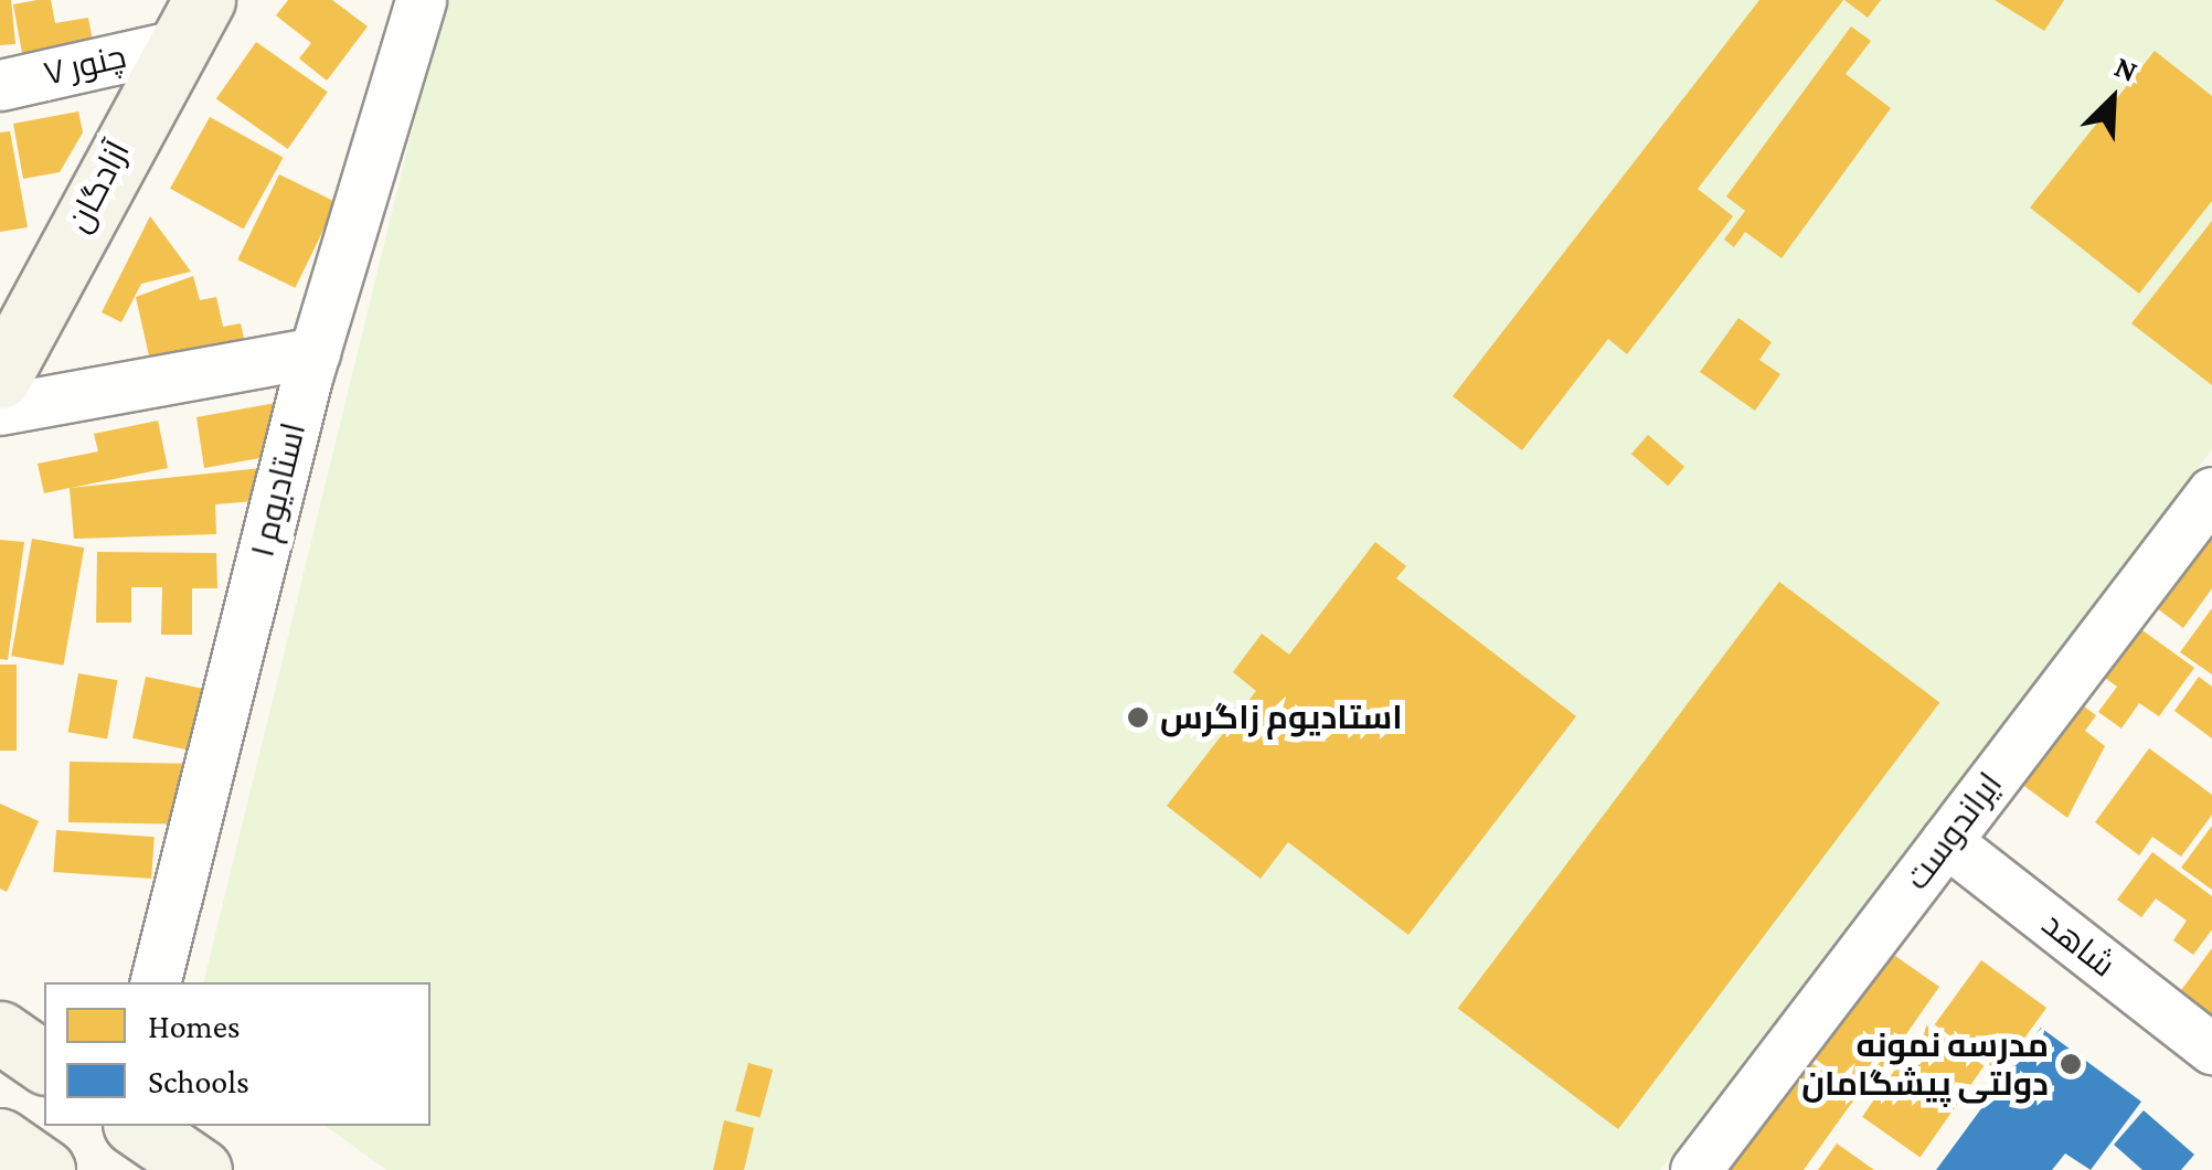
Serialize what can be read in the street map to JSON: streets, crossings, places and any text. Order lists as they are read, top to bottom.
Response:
{
  "streets": {
    "street": [
      "چنور ۷",
      "آزادگان",
      "استادیوم ۱",
      "ایراندوست",
      "شاهد"
    ]
  },
  "crossings": [
    ["چنور ۷", "آزادگان"],
    ["ایراندوست", "شاهد"]
  ],
  "places": ["استادیوم زاگرس", "مدرسه نمونه دولتی پیشگامان"],
  "legend": ["Homes", "Schools"],
  "north": "top right"
}
